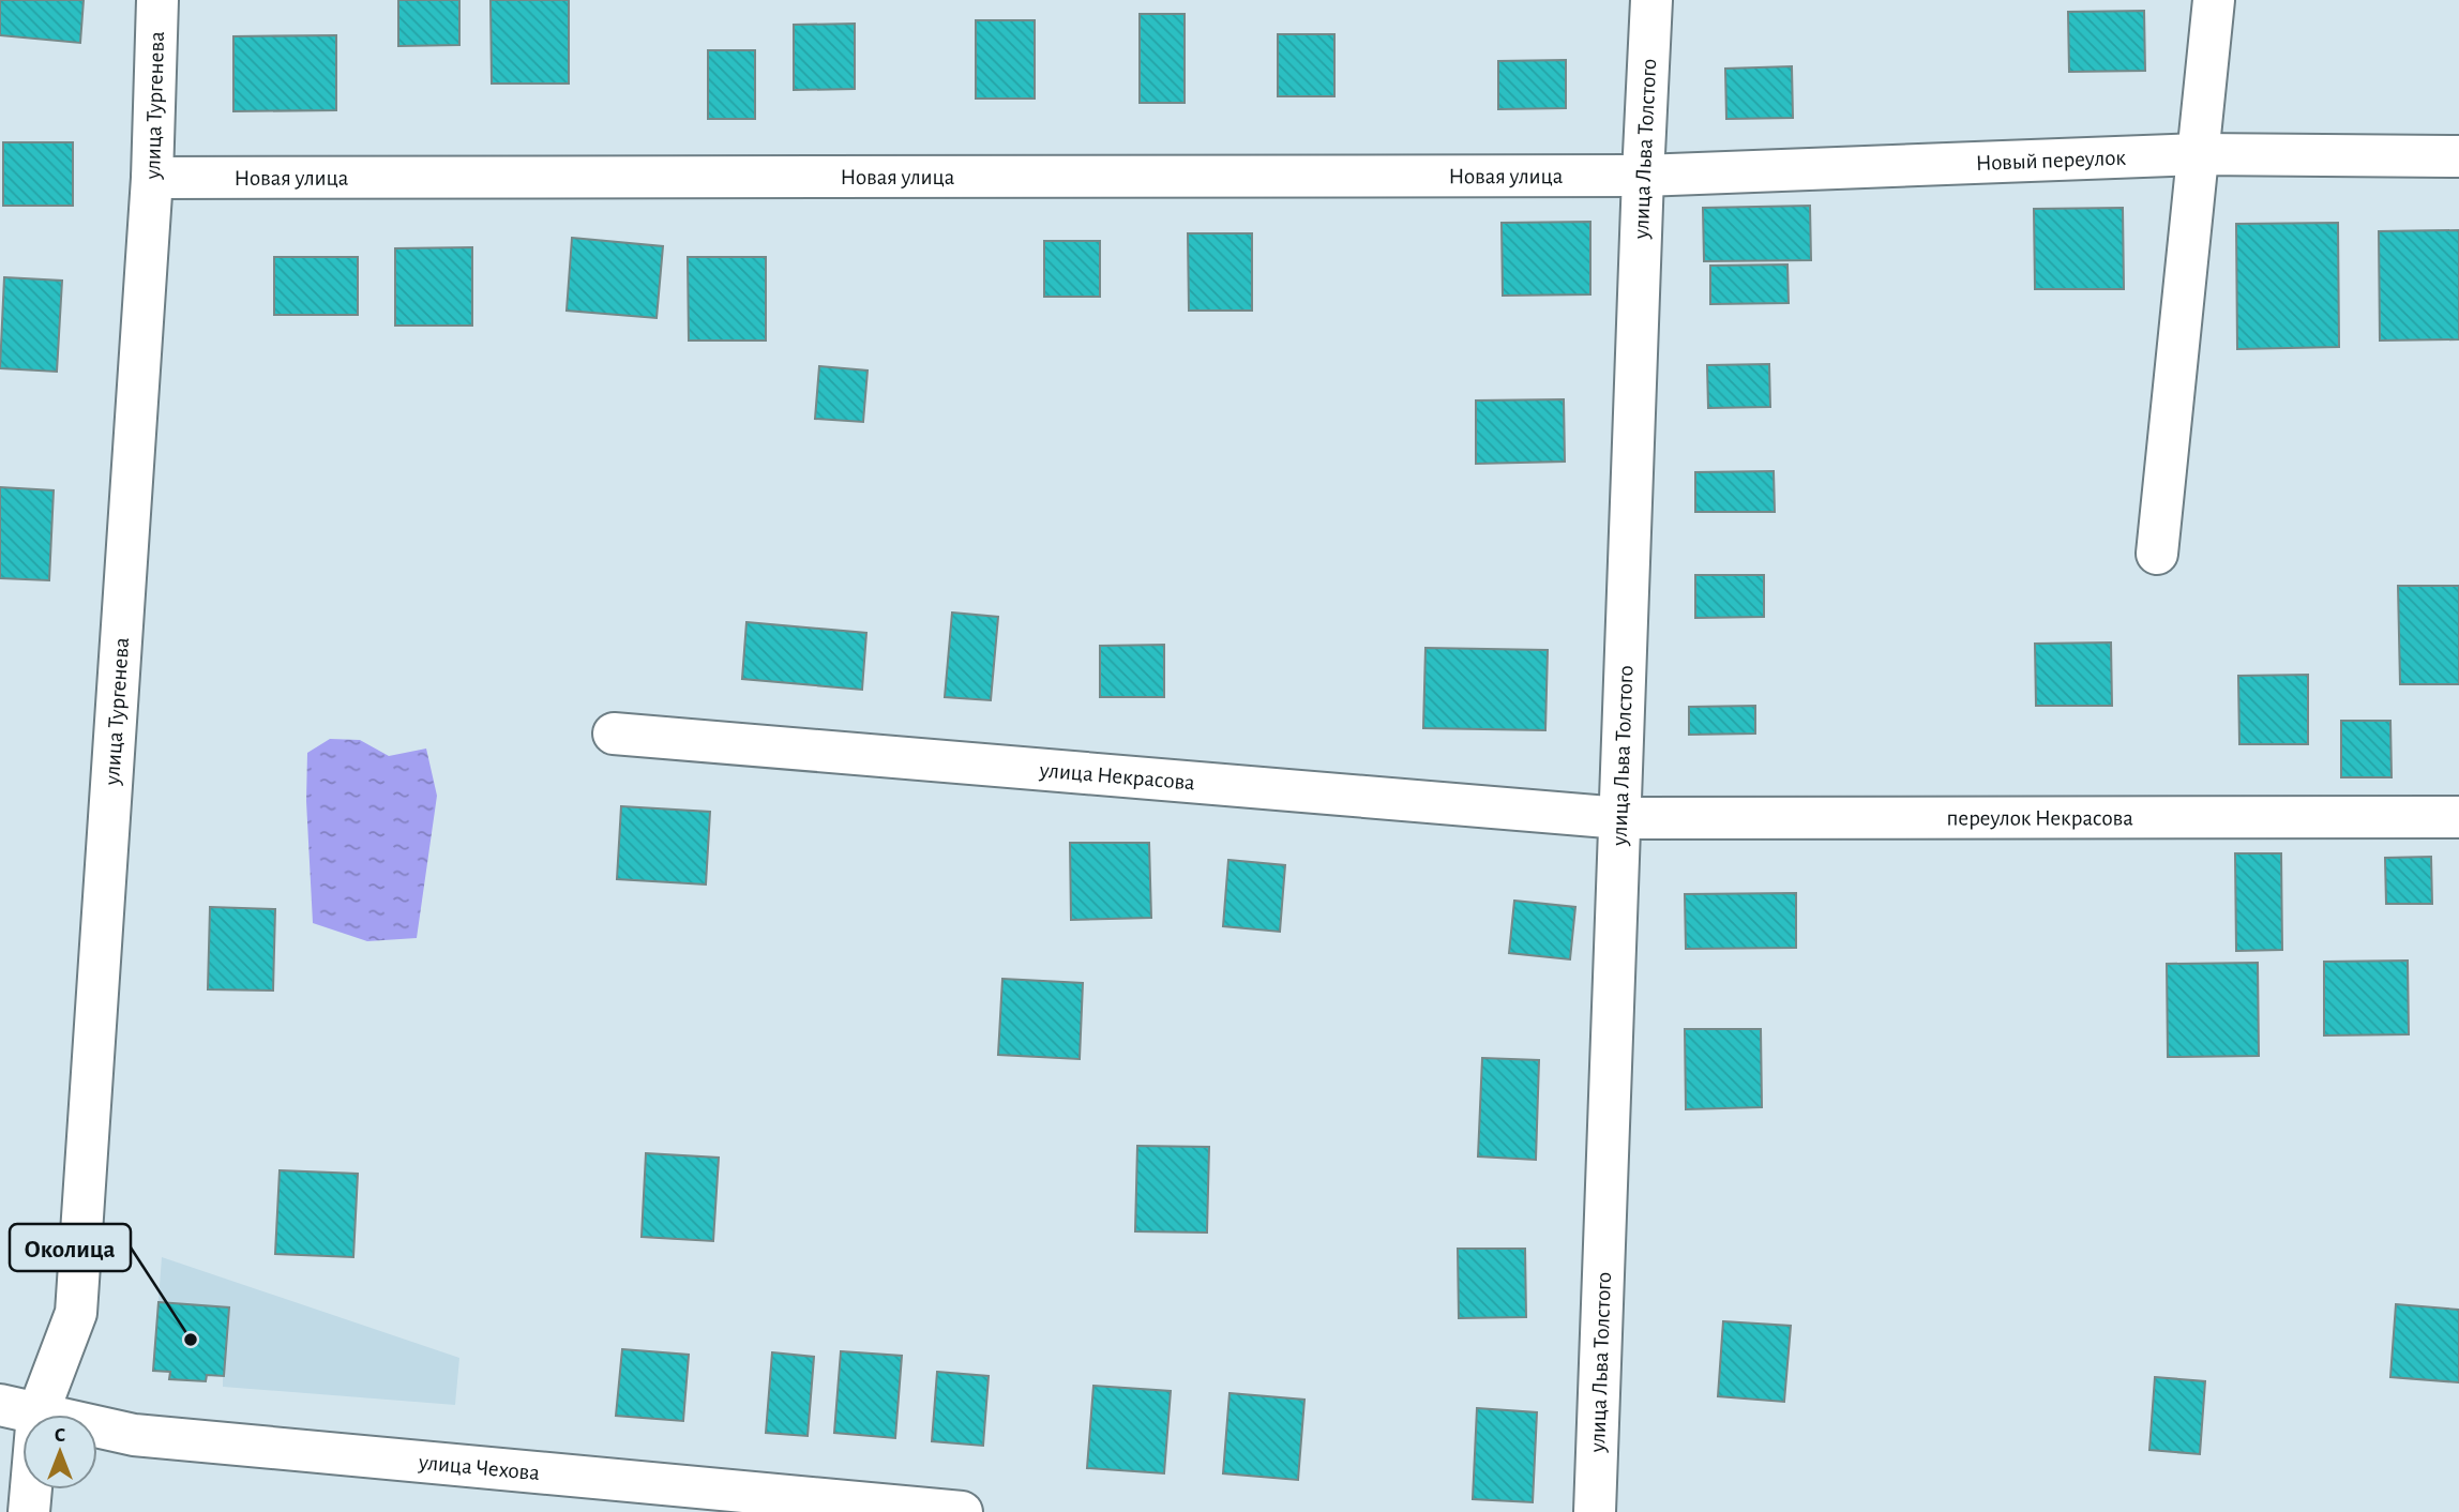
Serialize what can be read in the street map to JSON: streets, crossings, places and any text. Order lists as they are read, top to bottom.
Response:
{
  "streets": {
    "street": [
      "улица Тургенева",
      "улица Льва Толстого",
      "Новый переулок",
      "Новая улица",
      "улица Некрасова",
      "переулок Некрасова",
      "улица Чехова"
    ]
  },
  "crossings": [
    ["улица Тургенева", "Новая улица"],
    ["улица Тургенева", "улица Чехова"],
    ["улица Льва Толстого", "Новый переулок"],
    ["улица Льва Толстого", "Новая улица"],
    ["улица Льва Толстого", "улица Некрасова"],
    ["улица Льва Толстого", "переулок Некрасова"],
    ["Новый переулок", "Новая улица"],
    ["улица Некрасова", "переулок Некрасова"]
  ],
  "places": ["Околица"],
  "north": "top"
}
